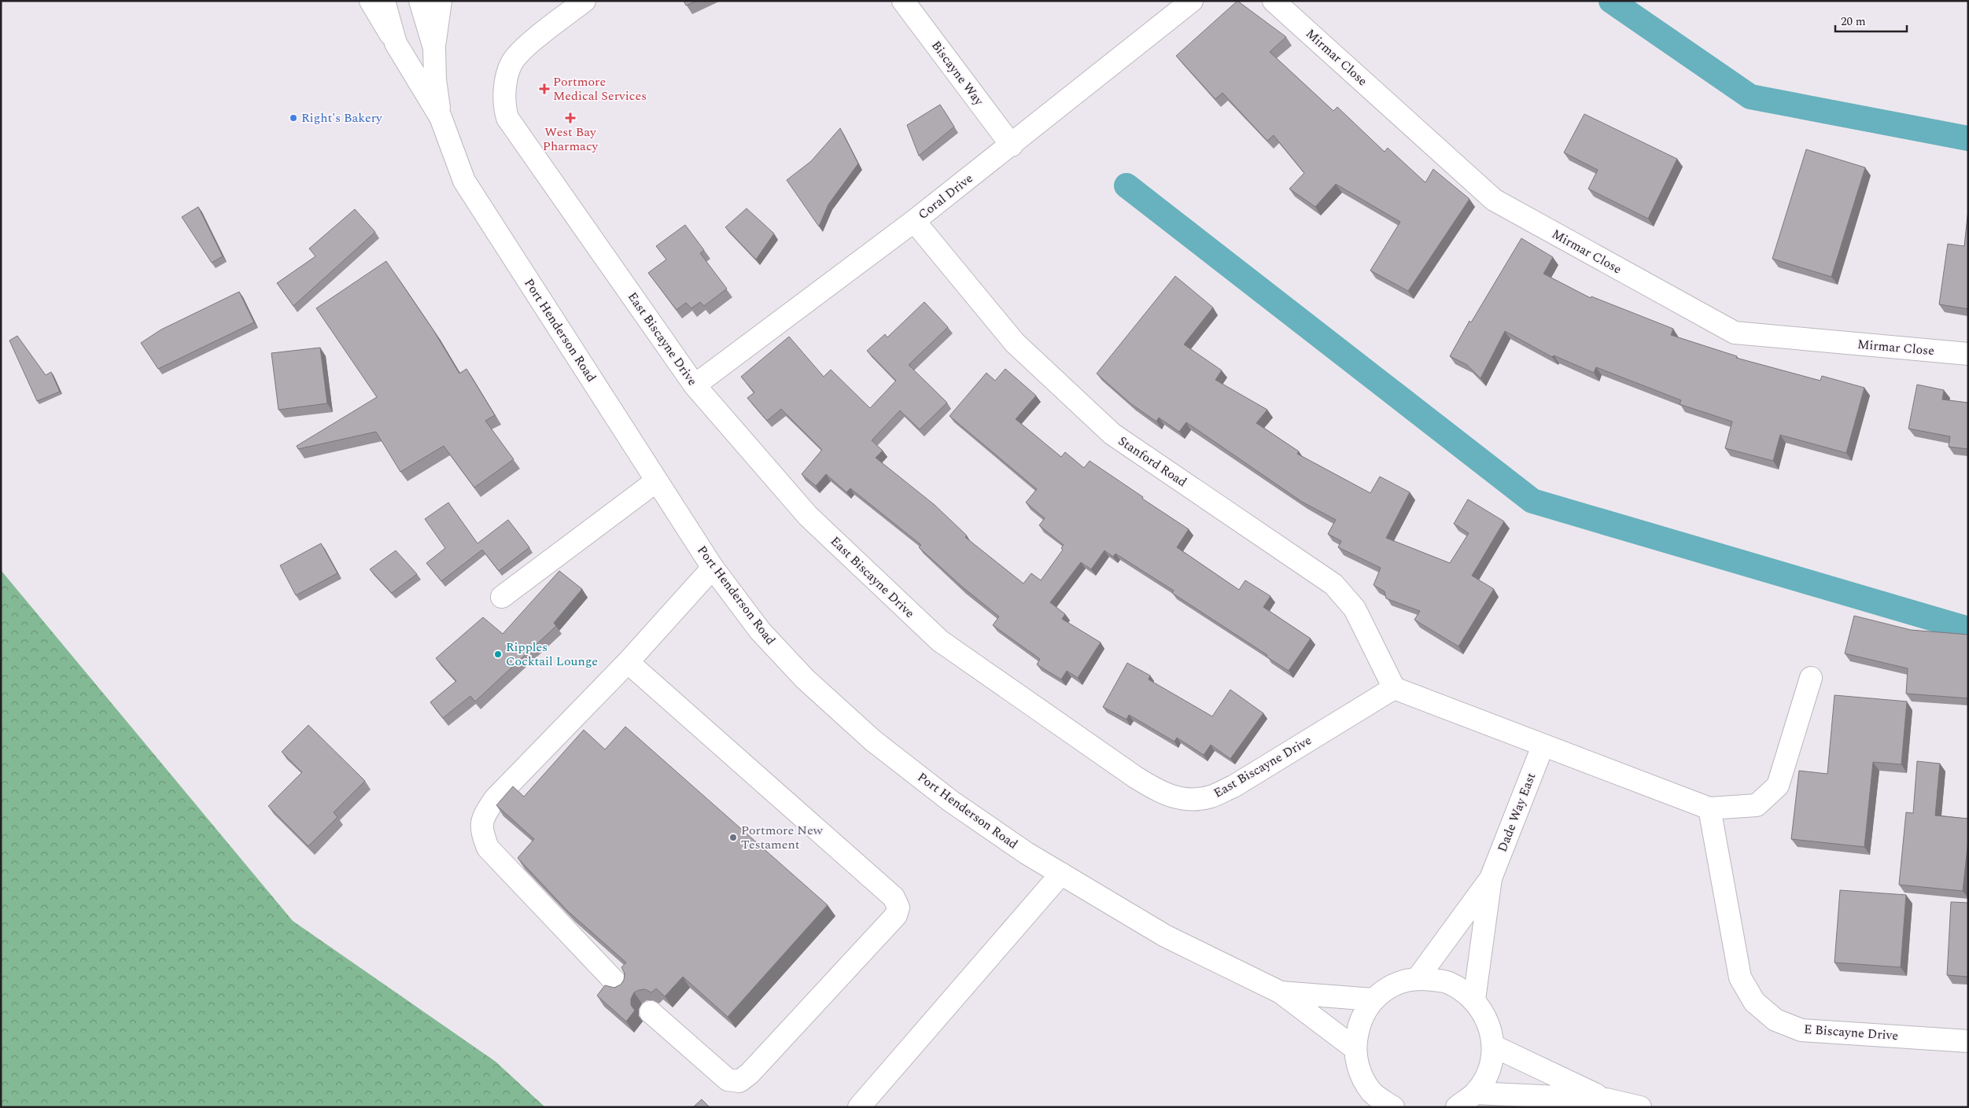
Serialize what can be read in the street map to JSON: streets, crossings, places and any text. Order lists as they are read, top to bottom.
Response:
{
  "streets": {
    "street": [
      "Mirmar Close",
      "Biscayne Way",
      "Coral Drive",
      "Port Henderson Road",
      "East Biscayne Drive",
      "Stanford Road",
      "Dade Way East",
      "E Biscayne Drive"
    ]
  },
  "crossings": [
    ["Biscayne Way", "Coral Drive"],
    ["Coral Drive", "East Biscayne Drive"],
    ["Coral Drive", "Stanford Road"],
    ["East Biscayne Drive", "Stanford Road"]
  ],
  "places": {
    "health": ["Portmore Medical Services", "West Bay Pharmacy"],
    "other": ["Right's Bakery", "Ripples Cocktail Lounge", "Portmore New Testament"]
  },
  "scale_bar": "20 m"
}
